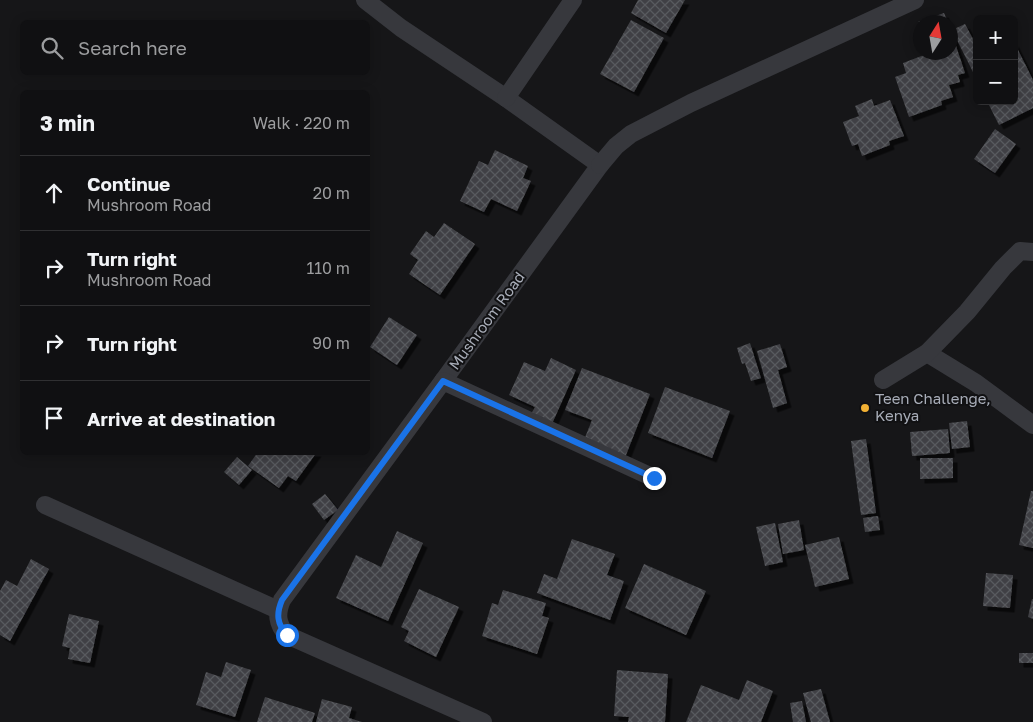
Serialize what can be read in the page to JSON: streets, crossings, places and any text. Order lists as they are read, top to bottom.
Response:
{
  "streets": {
    "street": ["Mushroom Road"]
  },
  "places": ["Teen Challenge, Kenya"],
  "north": "top",
  "page": {
    "map_buttons": ["+", "−"],
    "search": "Search here",
    "heading": ["3 min", "Walk · 220 m"],
    "list": [
      ["Continue", "Mushroom Road", "20 m"],
      ["Turn right", "Mushroom Road", "110 m"],
      ["Turn right", "90 m"],
      "Arrive at destination"
    ]
  }
}
